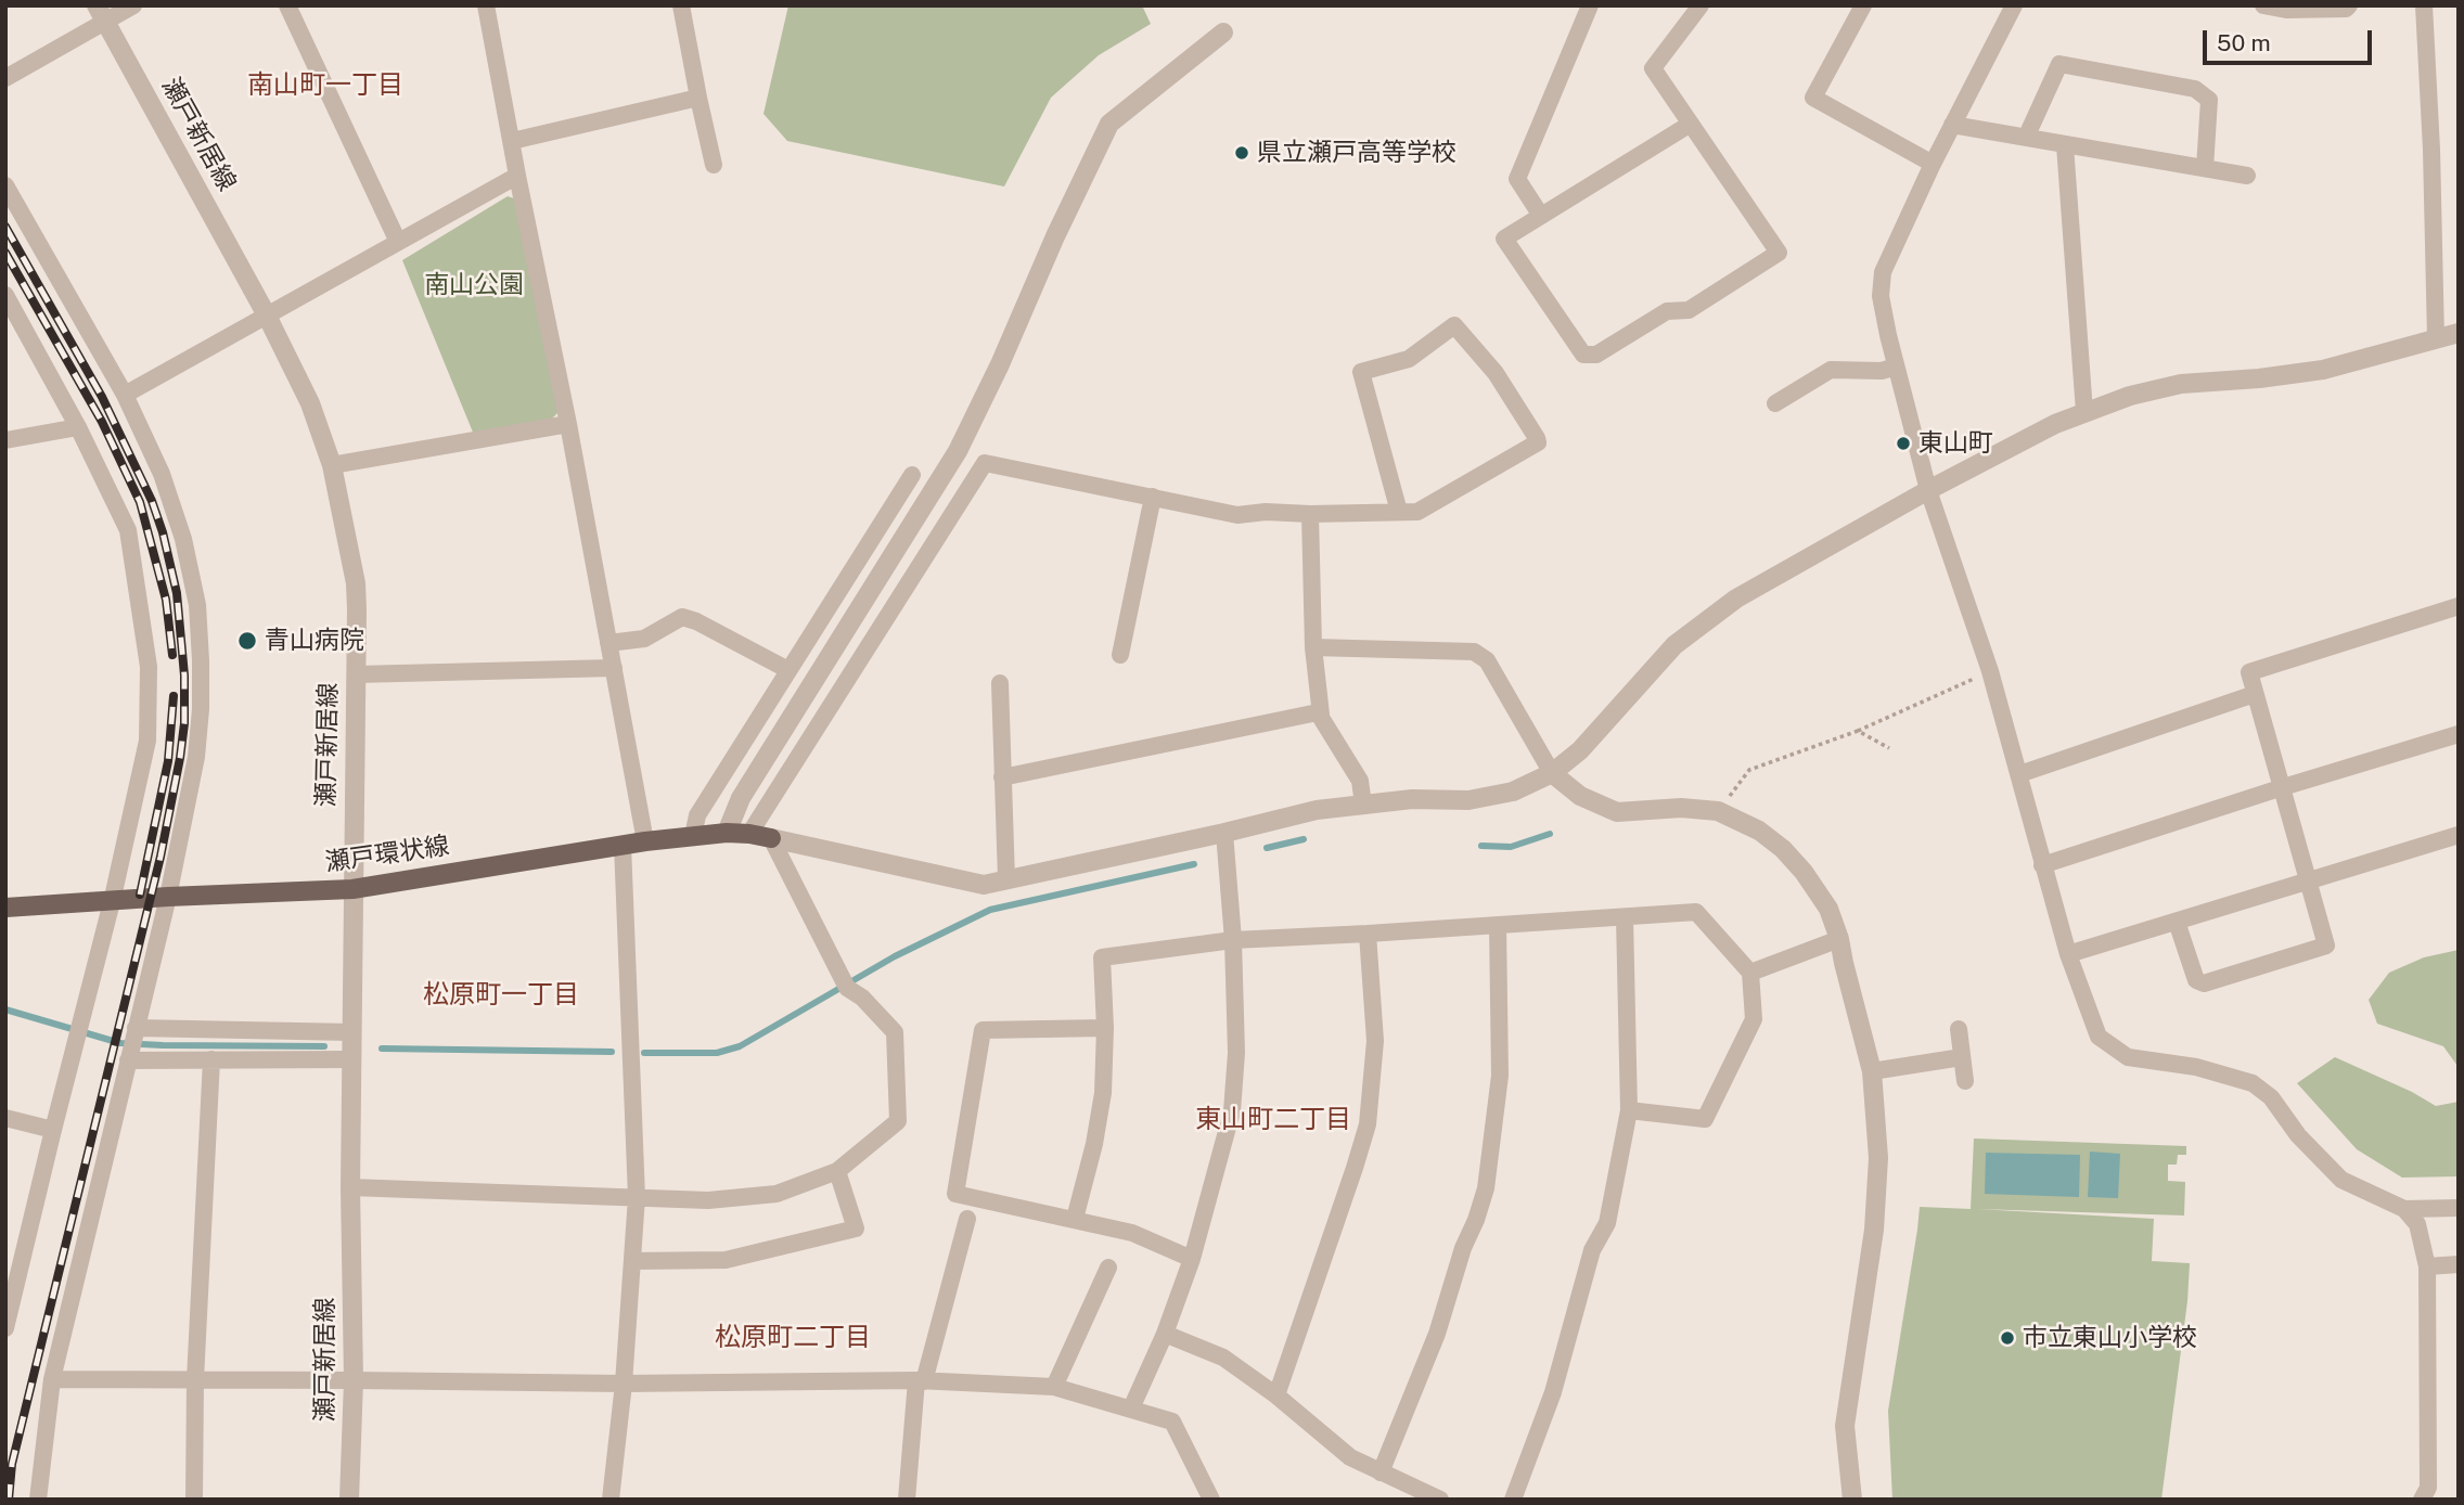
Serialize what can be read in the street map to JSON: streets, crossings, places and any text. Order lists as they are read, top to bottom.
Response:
{
  "streets": {
    "main road": ["瀬戸環状線"],
    "street": ["瀬戸新居線"]
  },
  "crossings": [
    ["瀬戸新居線", "瀬戸環状線"]
  ],
  "districts": [
    "南山町一丁目",
    "松原町一丁目",
    "東山町二丁目",
    "松原町二丁目"
  ],
  "parks": ["南山公園"],
  "places": [
    "県立瀬戸高等学校",
    "東山町",
    "青山病院",
    "市立東山小学校"
  ],
  "scale_bar": "50 m"
}
